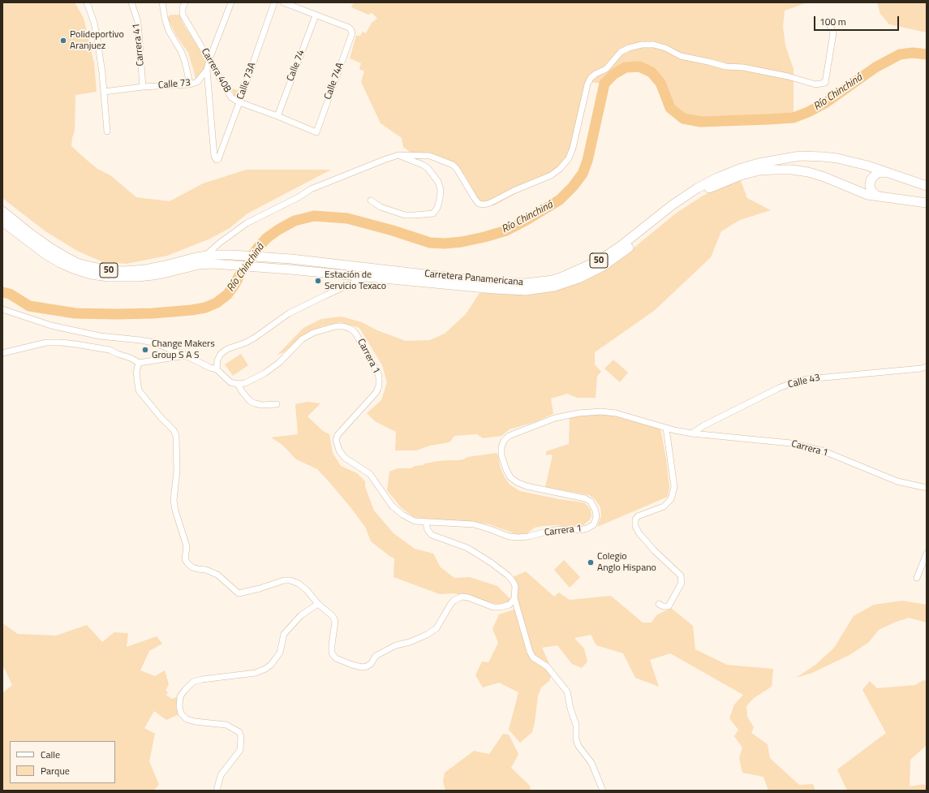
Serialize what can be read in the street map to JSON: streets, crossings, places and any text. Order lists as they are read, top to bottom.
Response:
{
  "streets": {
    "highway": ["50", "Carretera Panamericana"],
    "street": [
      "Carrera 41",
      "Calle 74",
      "Carrera 40B",
      "Calle 73A",
      "Calle 74A",
      "Calle 73",
      "Carrera 1",
      "Calle 43"
    ]
  },
  "crossings": [
    ["Carrera 41", "Calle 73"],
    ["Calle 74", "Carrera 40B"],
    ["Calle 74", "Calle 74A"],
    ["Carrera 40B", "Calle 73A"],
    ["Carrera 40B", "Calle 74A"],
    ["Carrera 40B", "Calle 73"],
    ["Calle 73A", "Calle 73"],
    ["Carrera 1", "Calle 43"]
  ],
  "water": ["Río Chinchiná"],
  "places": [
    "Polideportivo Aranjuez",
    "Estación de Servicio Texaco",
    "Change Makers Group S A S",
    "Colegio Anglo Hispano"
  ],
  "legend": ["Calle", "Parque"],
  "scale_bar": "100 m"
}
